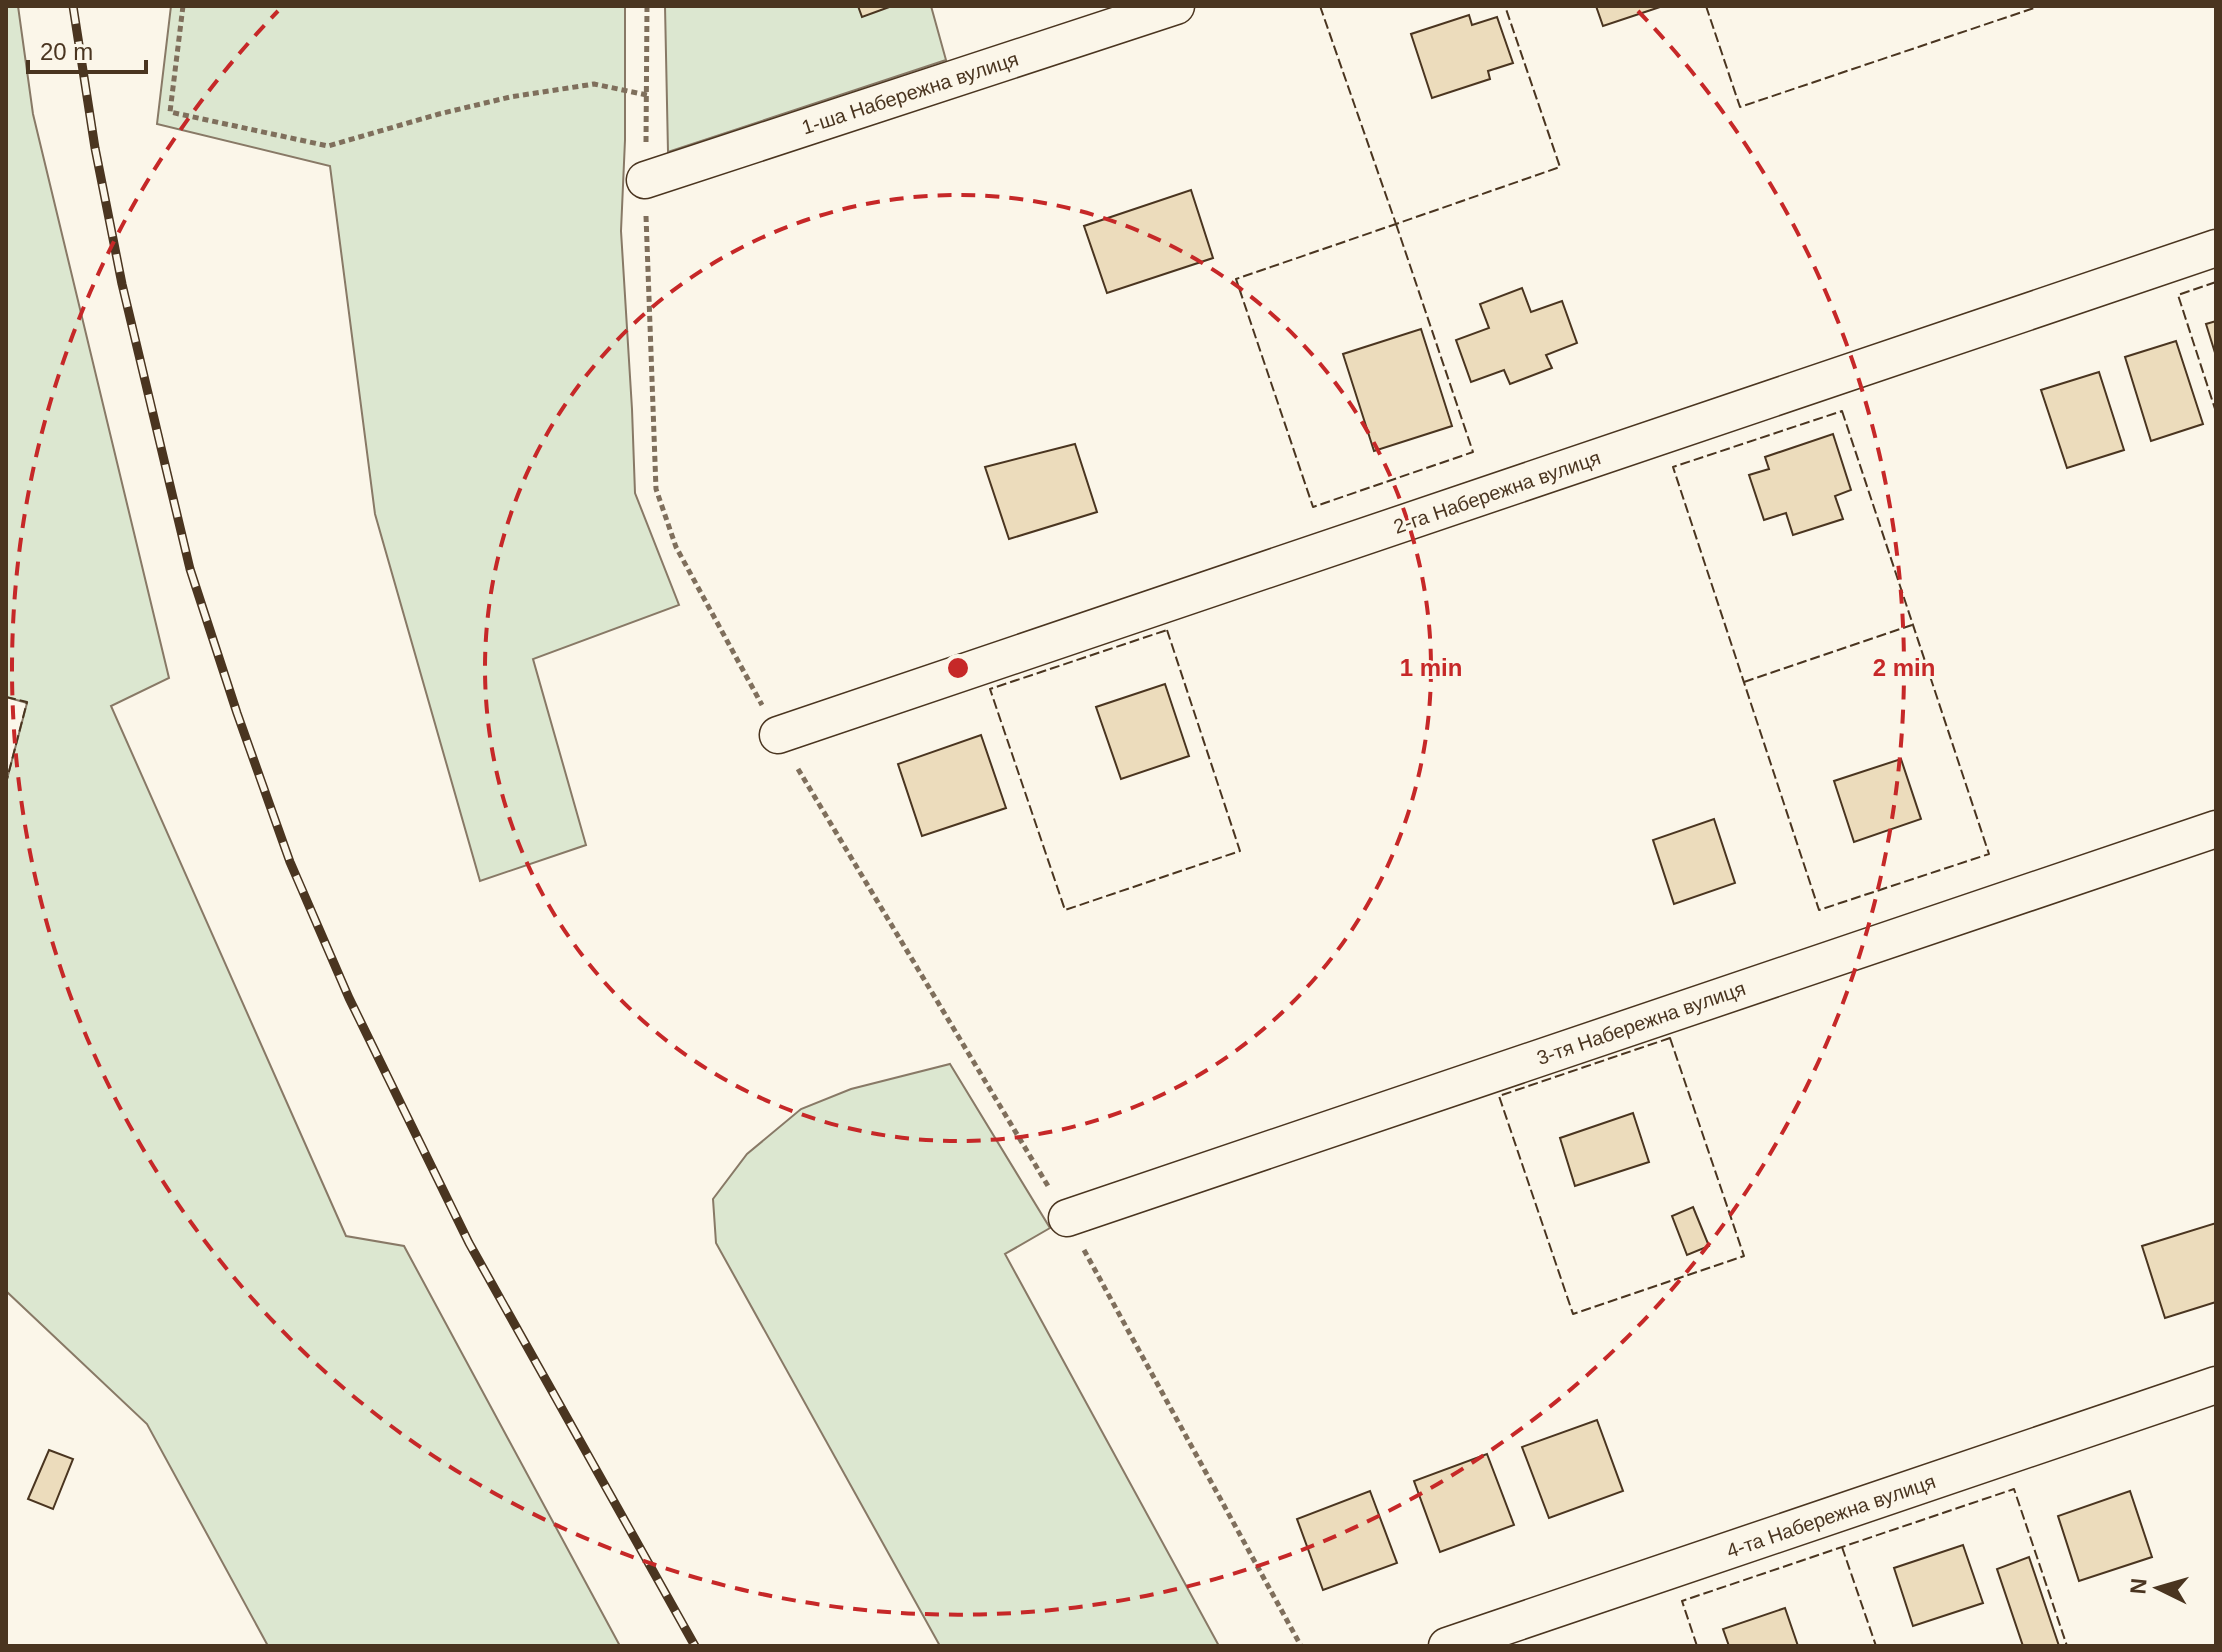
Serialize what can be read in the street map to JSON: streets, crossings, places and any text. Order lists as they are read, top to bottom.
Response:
{
  "streets": {
    "street": [
      "1-ша Набережна вулиця",
      "2-га Набережна вулиця",
      "3-тя Набережна вулиця",
      "4-та Набережна вулиця"
    ]
  },
  "scale_bar": "20 m",
  "north": "left",
  "rings": ["1 min", "2 min"]
}
